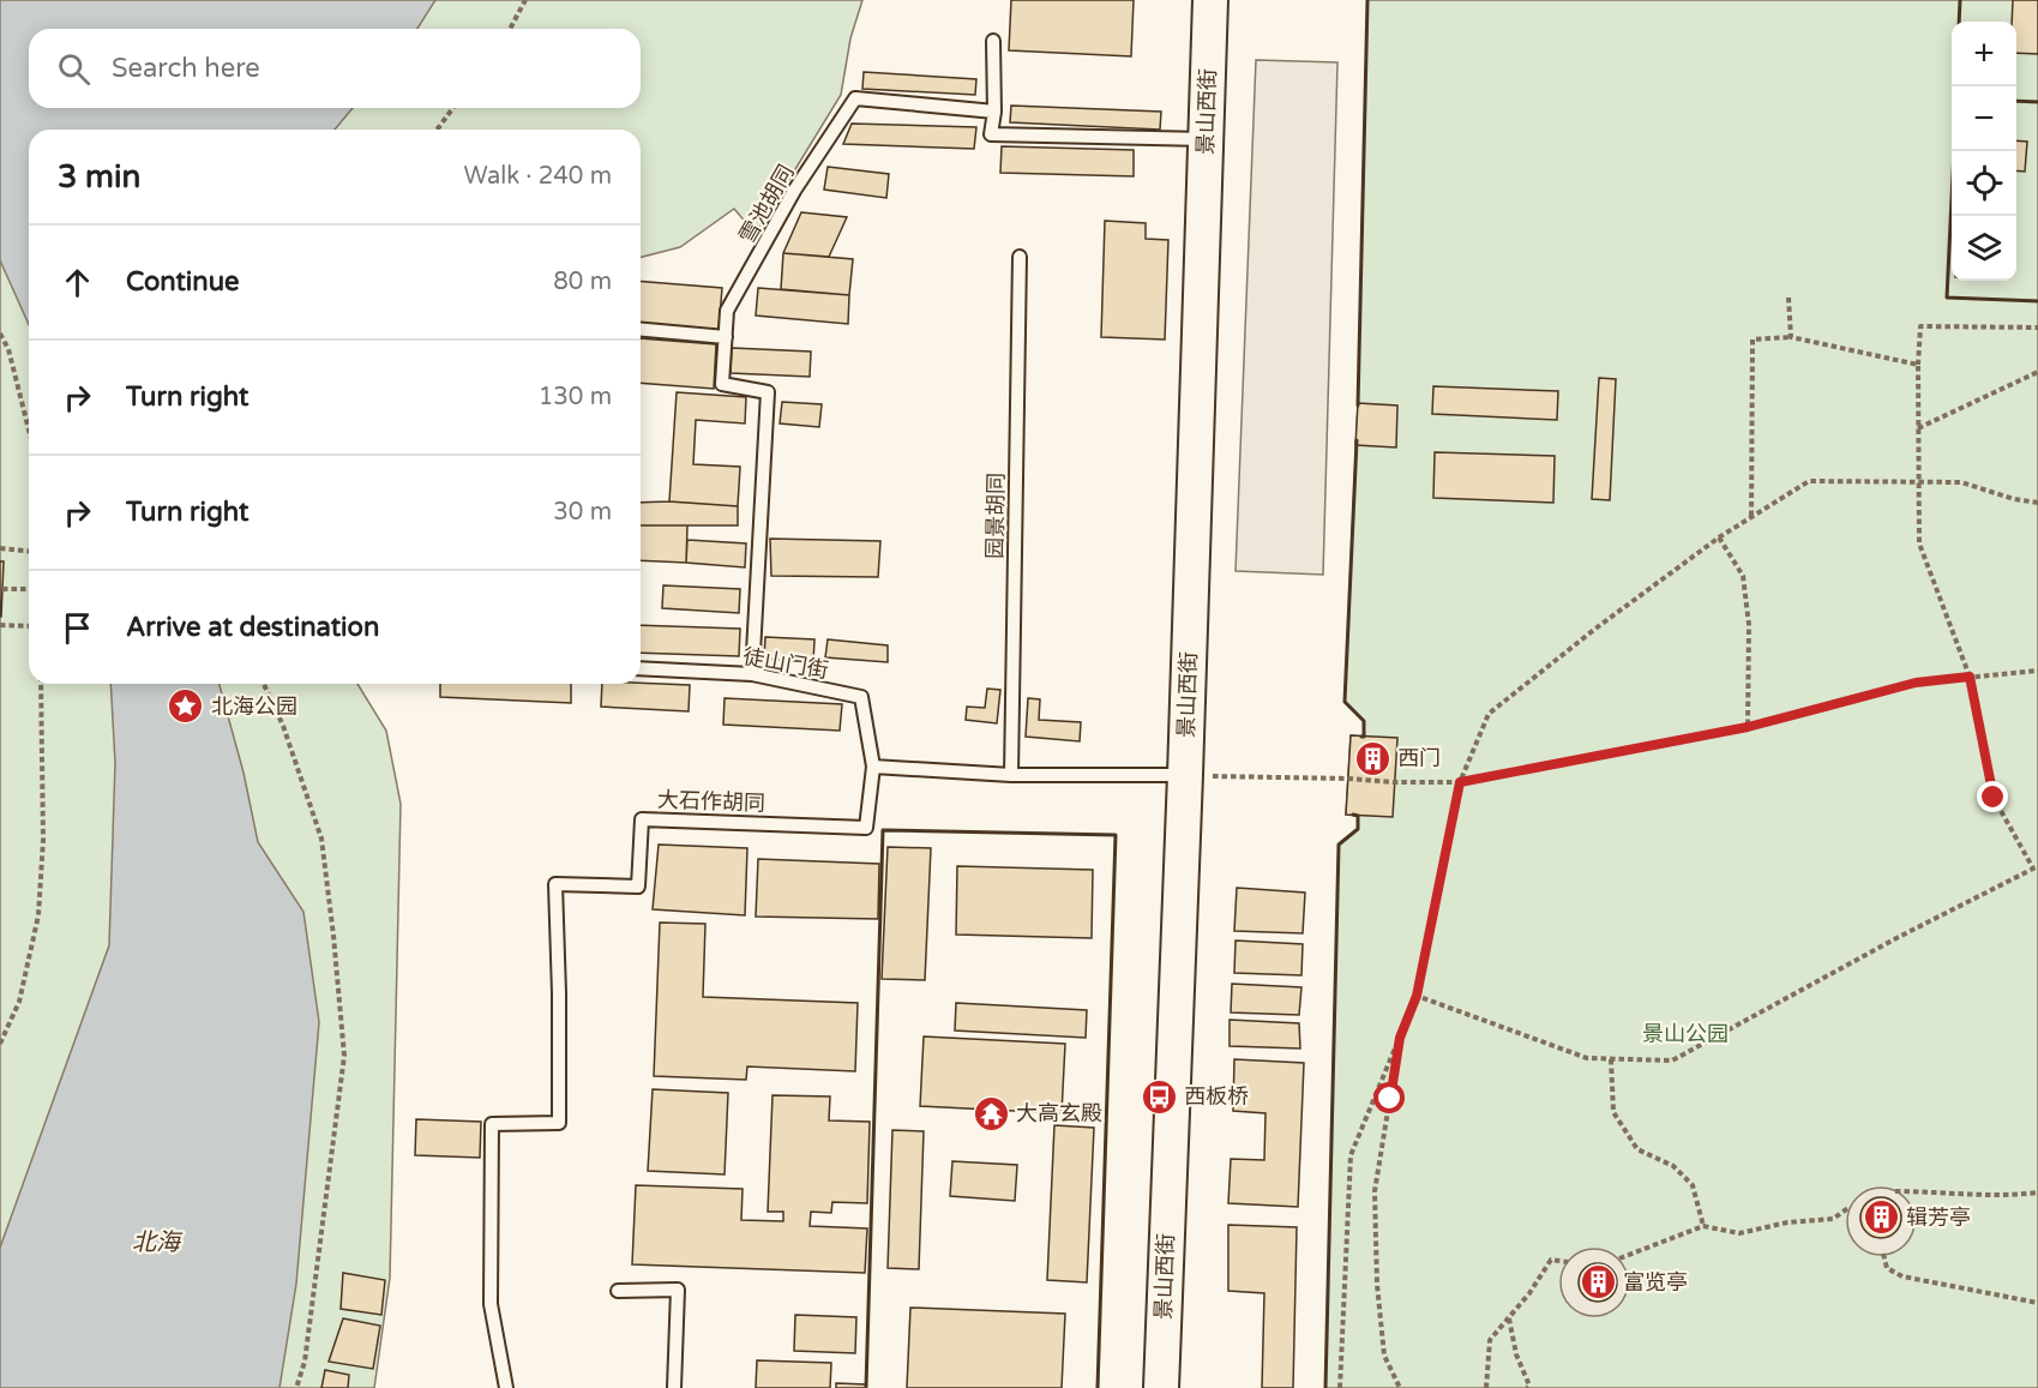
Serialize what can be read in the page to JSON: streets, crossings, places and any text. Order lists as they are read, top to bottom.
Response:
{
  "streets": {
    "street": ["景山西街"],
    "lane": [
      "雪池胡同",
      "园景胡同",
      "徒山门街",
      "大石作胡同"
    ]
  },
  "crossings": [
    ["雪池胡同", "徒山门街"],
    ["徒山门街", "大石作胡同"]
  ],
  "water": ["北海"],
  "parks": ["景山公园"],
  "places": {
    "place": ["北海公园"],
    "building": ["西门", "辑芳亭", "富览亭"],
    "bus stop": ["西板桥"],
    "temple": ["大高玄殿"]
  },
  "page": {
    "map_buttons": ["+", "−"],
    "search": "Search here",
    "heading": ["3 min", "Walk · 240 m"],
    "list": [
      ["Continue", "80 m"],
      ["Turn right", "130 m"],
      ["Turn right", "30 m"],
      "Arrive at destination"
    ]
  }
}
